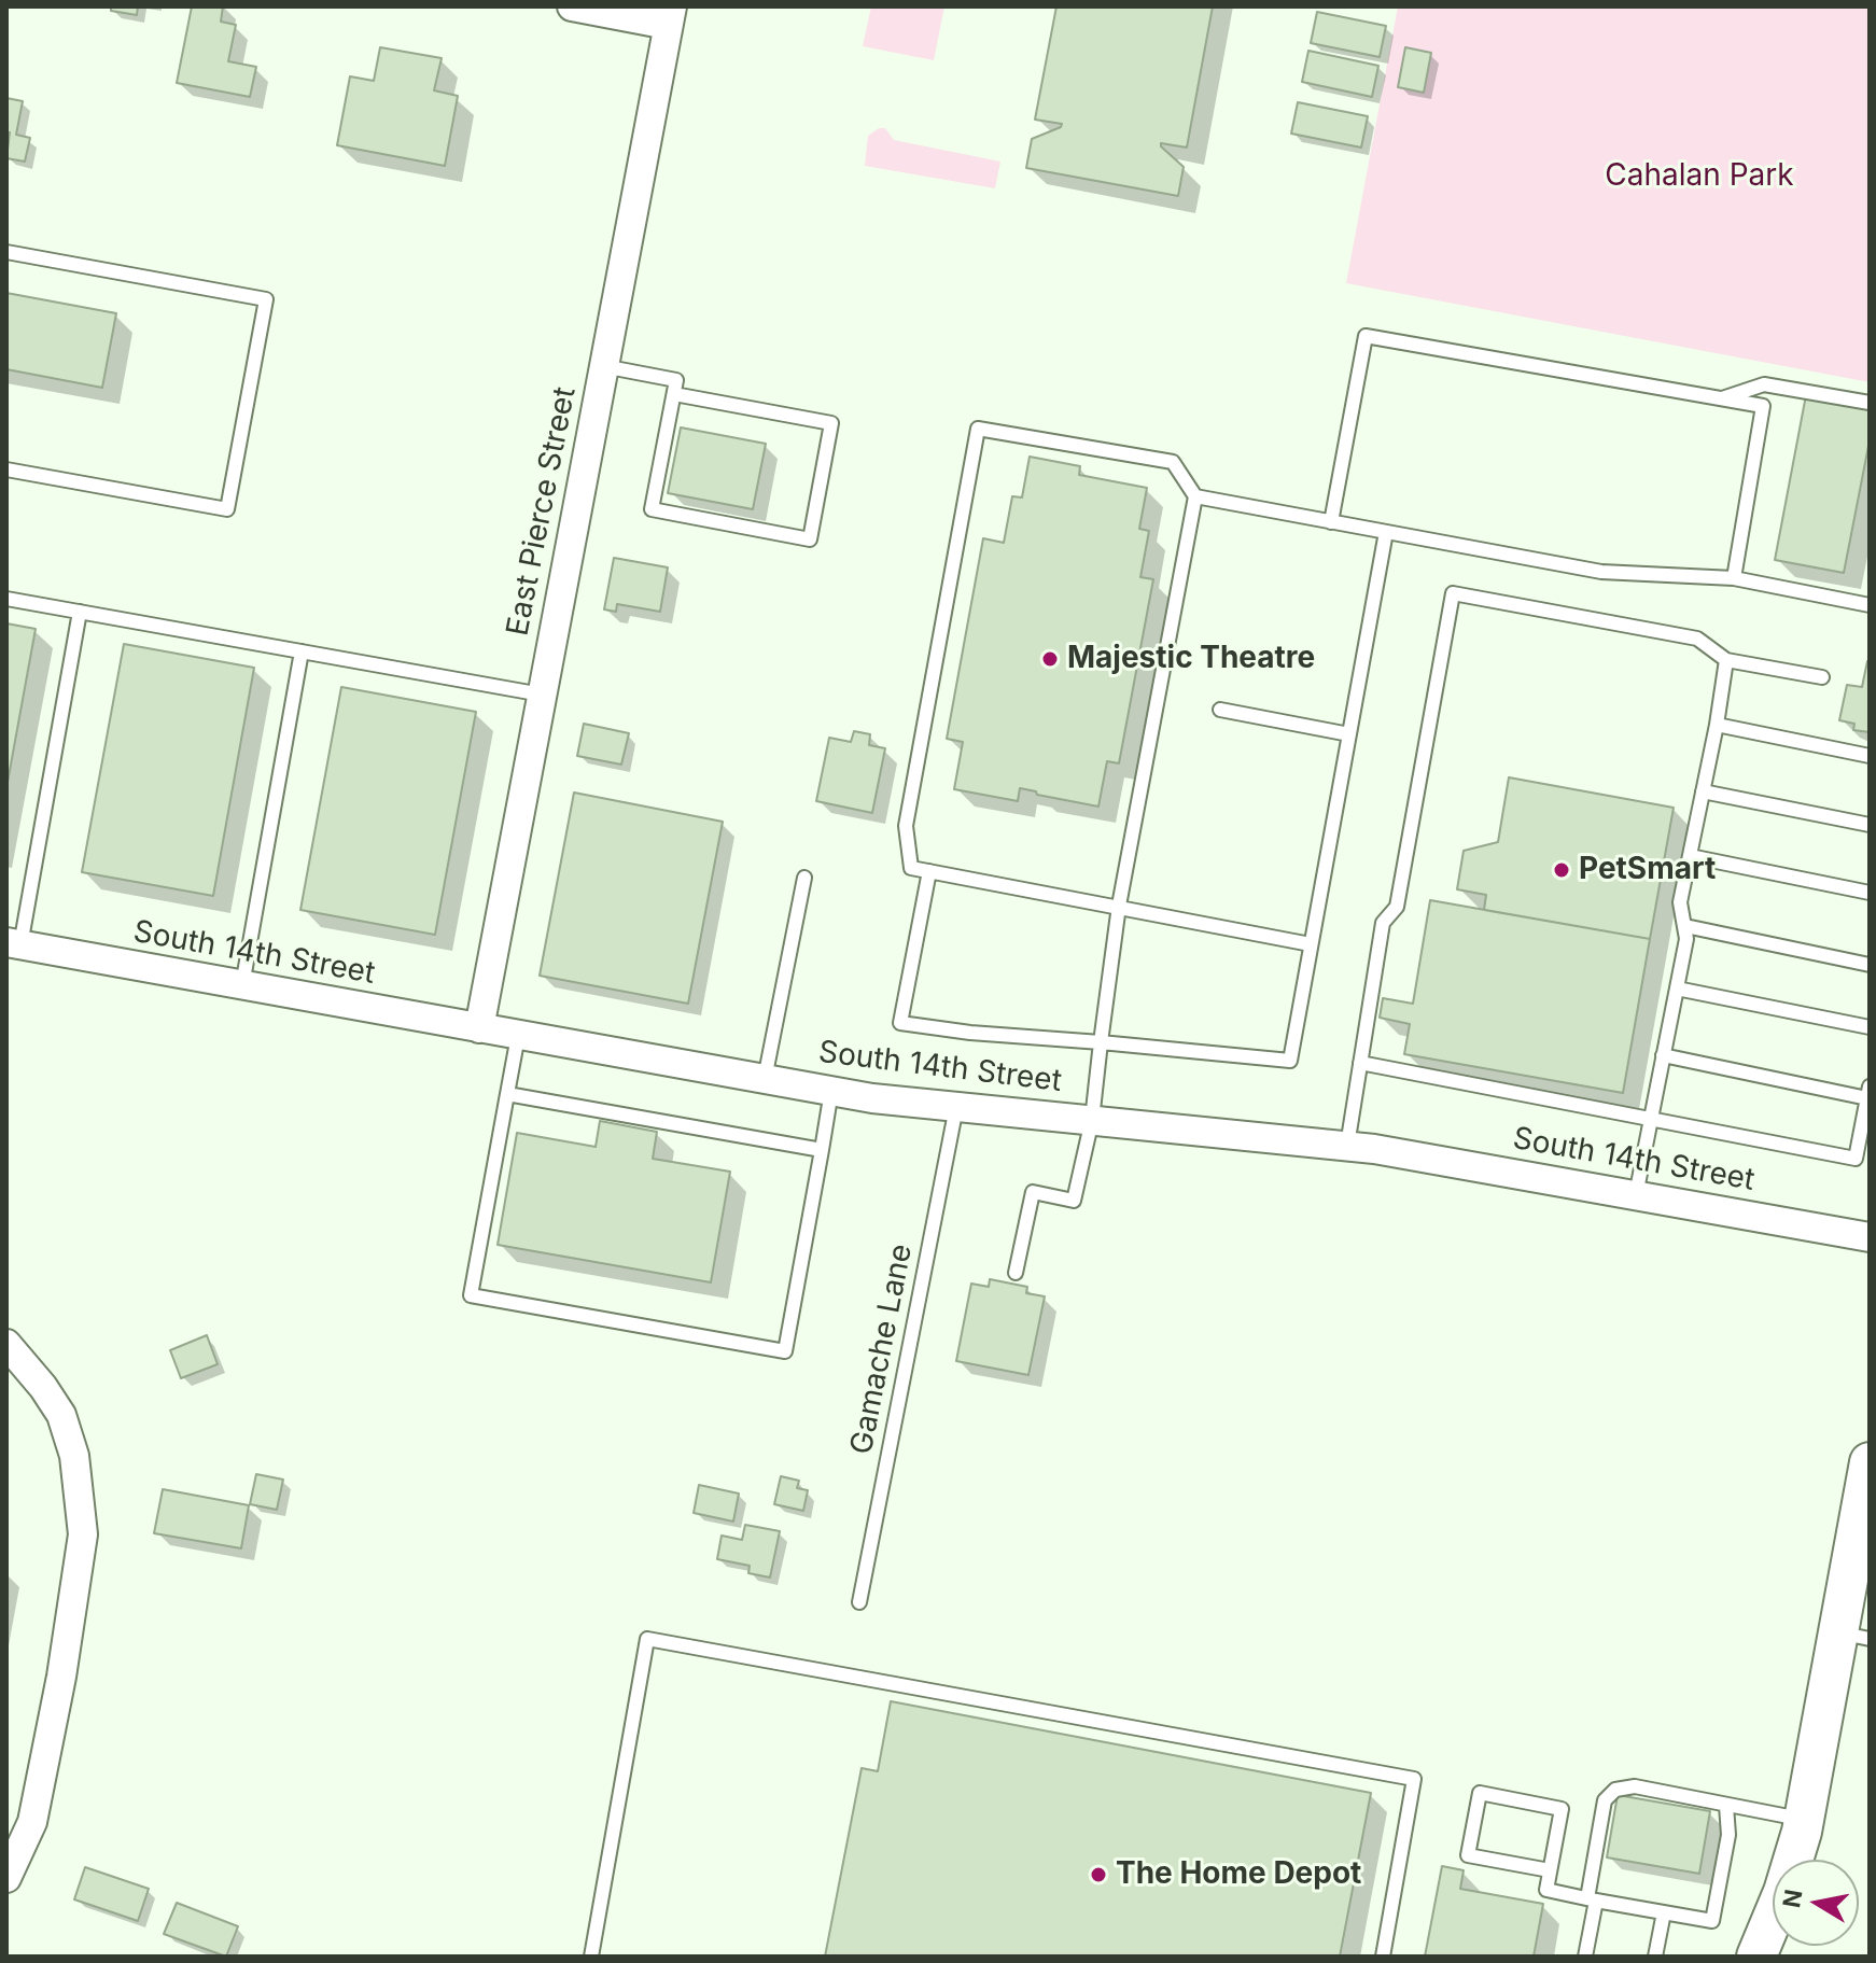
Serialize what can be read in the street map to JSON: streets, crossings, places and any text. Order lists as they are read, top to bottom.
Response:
{
  "streets": {
    "street": ["East Pierce Street", "South 14th Street"],
    "lane": ["Gamache Lane"]
  },
  "crossings": [
    ["East Pierce Street", "South 14th Street"],
    ["South 14th Street", "Gamache Lane"]
  ],
  "parks": ["Cahalan Park"],
  "places": ["Majestic Theatre", "PetSmart", "The Home Depot"],
  "north": "left"
}
